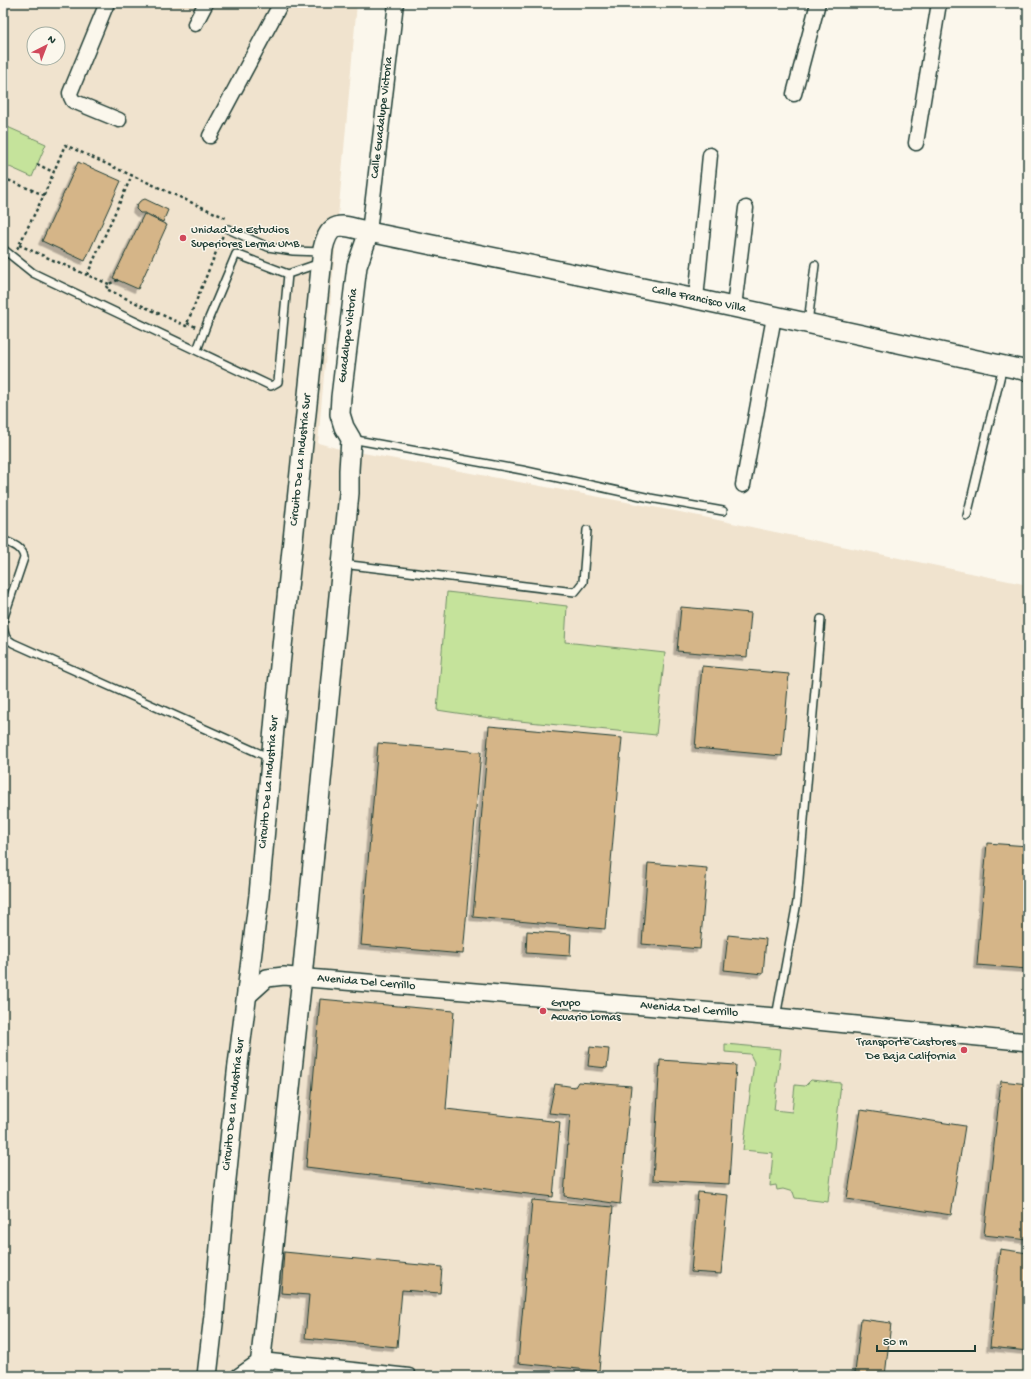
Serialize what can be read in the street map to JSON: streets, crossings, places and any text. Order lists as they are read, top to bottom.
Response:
{
  "streets": {
    "main road": ["Calle Francisco Villa", "Guadalupe Victoria", "Circuito De La Industria Sur"],
    "street": ["Calle Guadalupe Victoria", "Avenida Del Cerrillo"]
  },
  "crossings": [
    ["Calle Guadalupe Victoria", "Calle Francisco Villa"],
    ["Calle Guadalupe Victoria", "Guadalupe Victoria"],
    ["Calle Guadalupe Victoria", "Circuito De La Industria Sur"],
    ["Calle Francisco Villa", "Guadalupe Victoria"],
    ["Calle Francisco Villa", "Circuito De La Industria Sur"],
    ["Guadalupe Victoria", "Circuito De La Industria Sur"],
    ["Circuito De La Industria Sur", "Avenida Del Cerrillo"]
  ],
  "places": ["Unidad de Estudios Superiores Lerma UMB", "Grupo Acuario Lomas", "Transporte Castores De Baja California"],
  "scale_bar": "50 m",
  "north": "top right"
}
